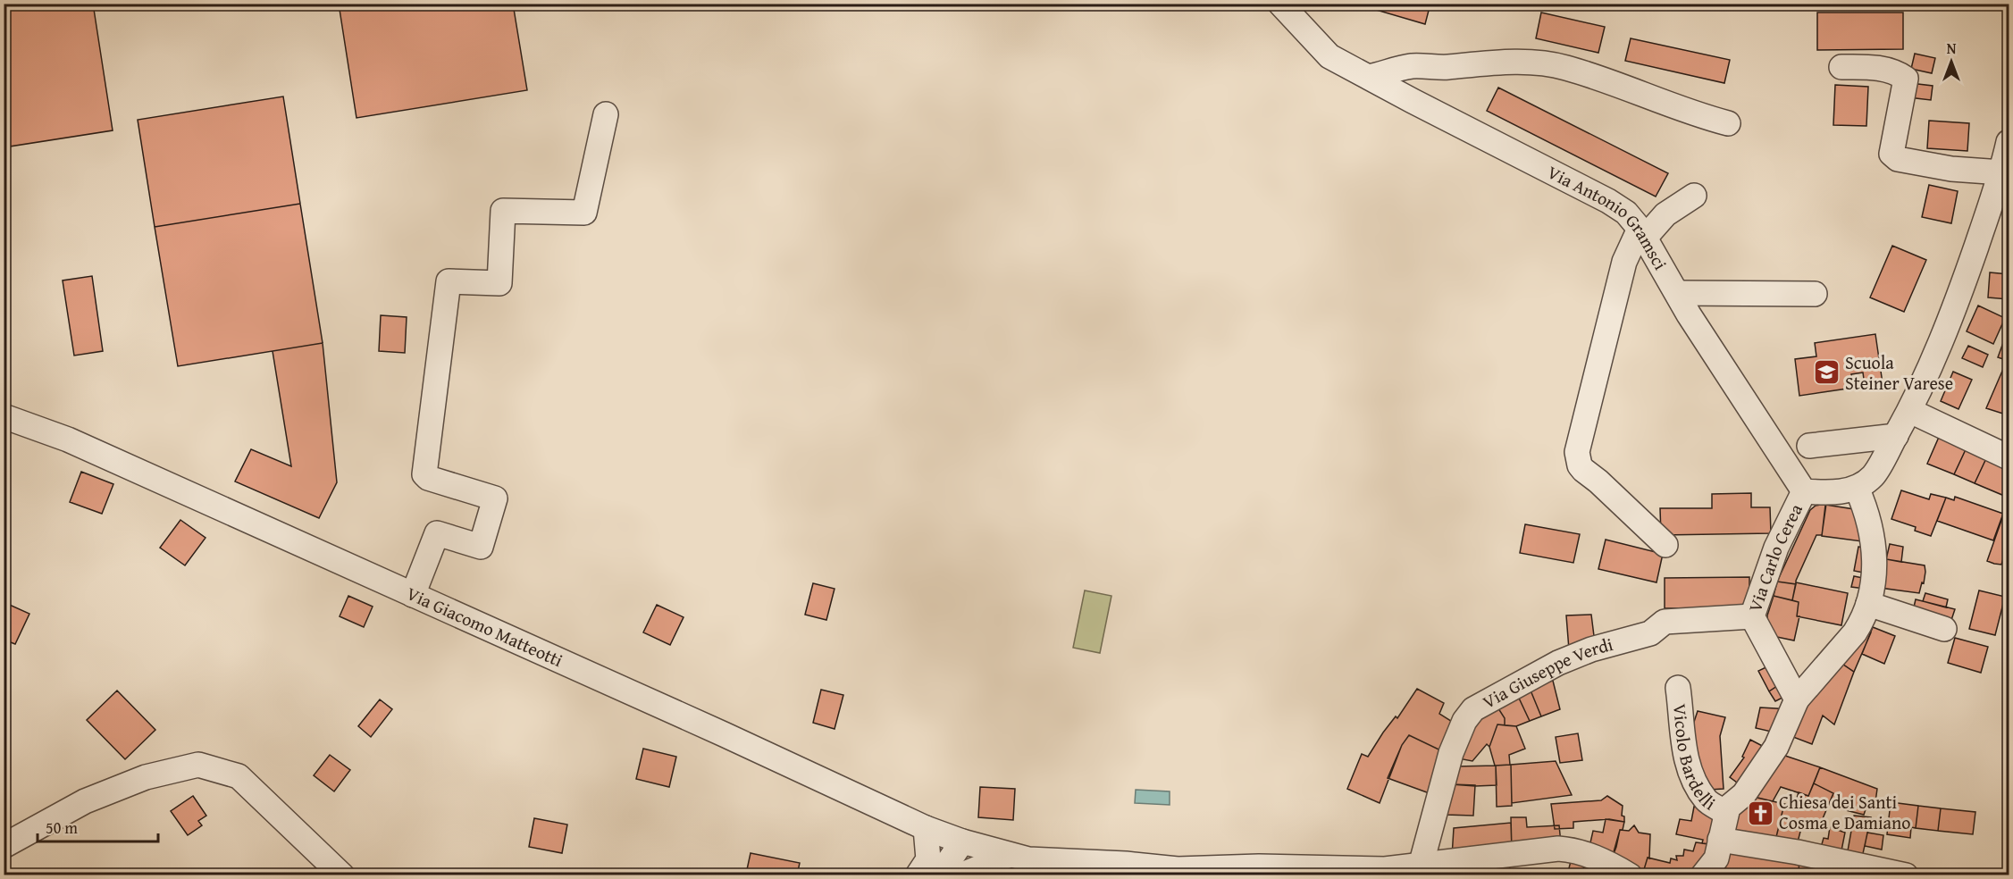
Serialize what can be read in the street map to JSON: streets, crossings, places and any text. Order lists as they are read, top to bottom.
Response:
{
  "streets": {
    "street": [
      "Via Antonio Gramsci",
      "Via Carlo Cerea",
      "Via Giacomo Matteotti",
      "Via Giuseppe Verdi",
      "Vicolo Bardelli"
    ]
  },
  "crossings": [
    ["Via Antonio Gramsci", "Via Carlo Cerea"],
    ["Via Carlo Cerea", "Via Giuseppe Verdi"],
    ["Via Giacomo Matteotti", "Via Giuseppe Verdi"]
  ],
  "places": {
    "school or university": ["Scuola Steiner Varese"],
    "church": ["Chiesa dei Santi Cosma e Damiano"]
  },
  "scale_bar": "50 m",
  "north": "top"
}
